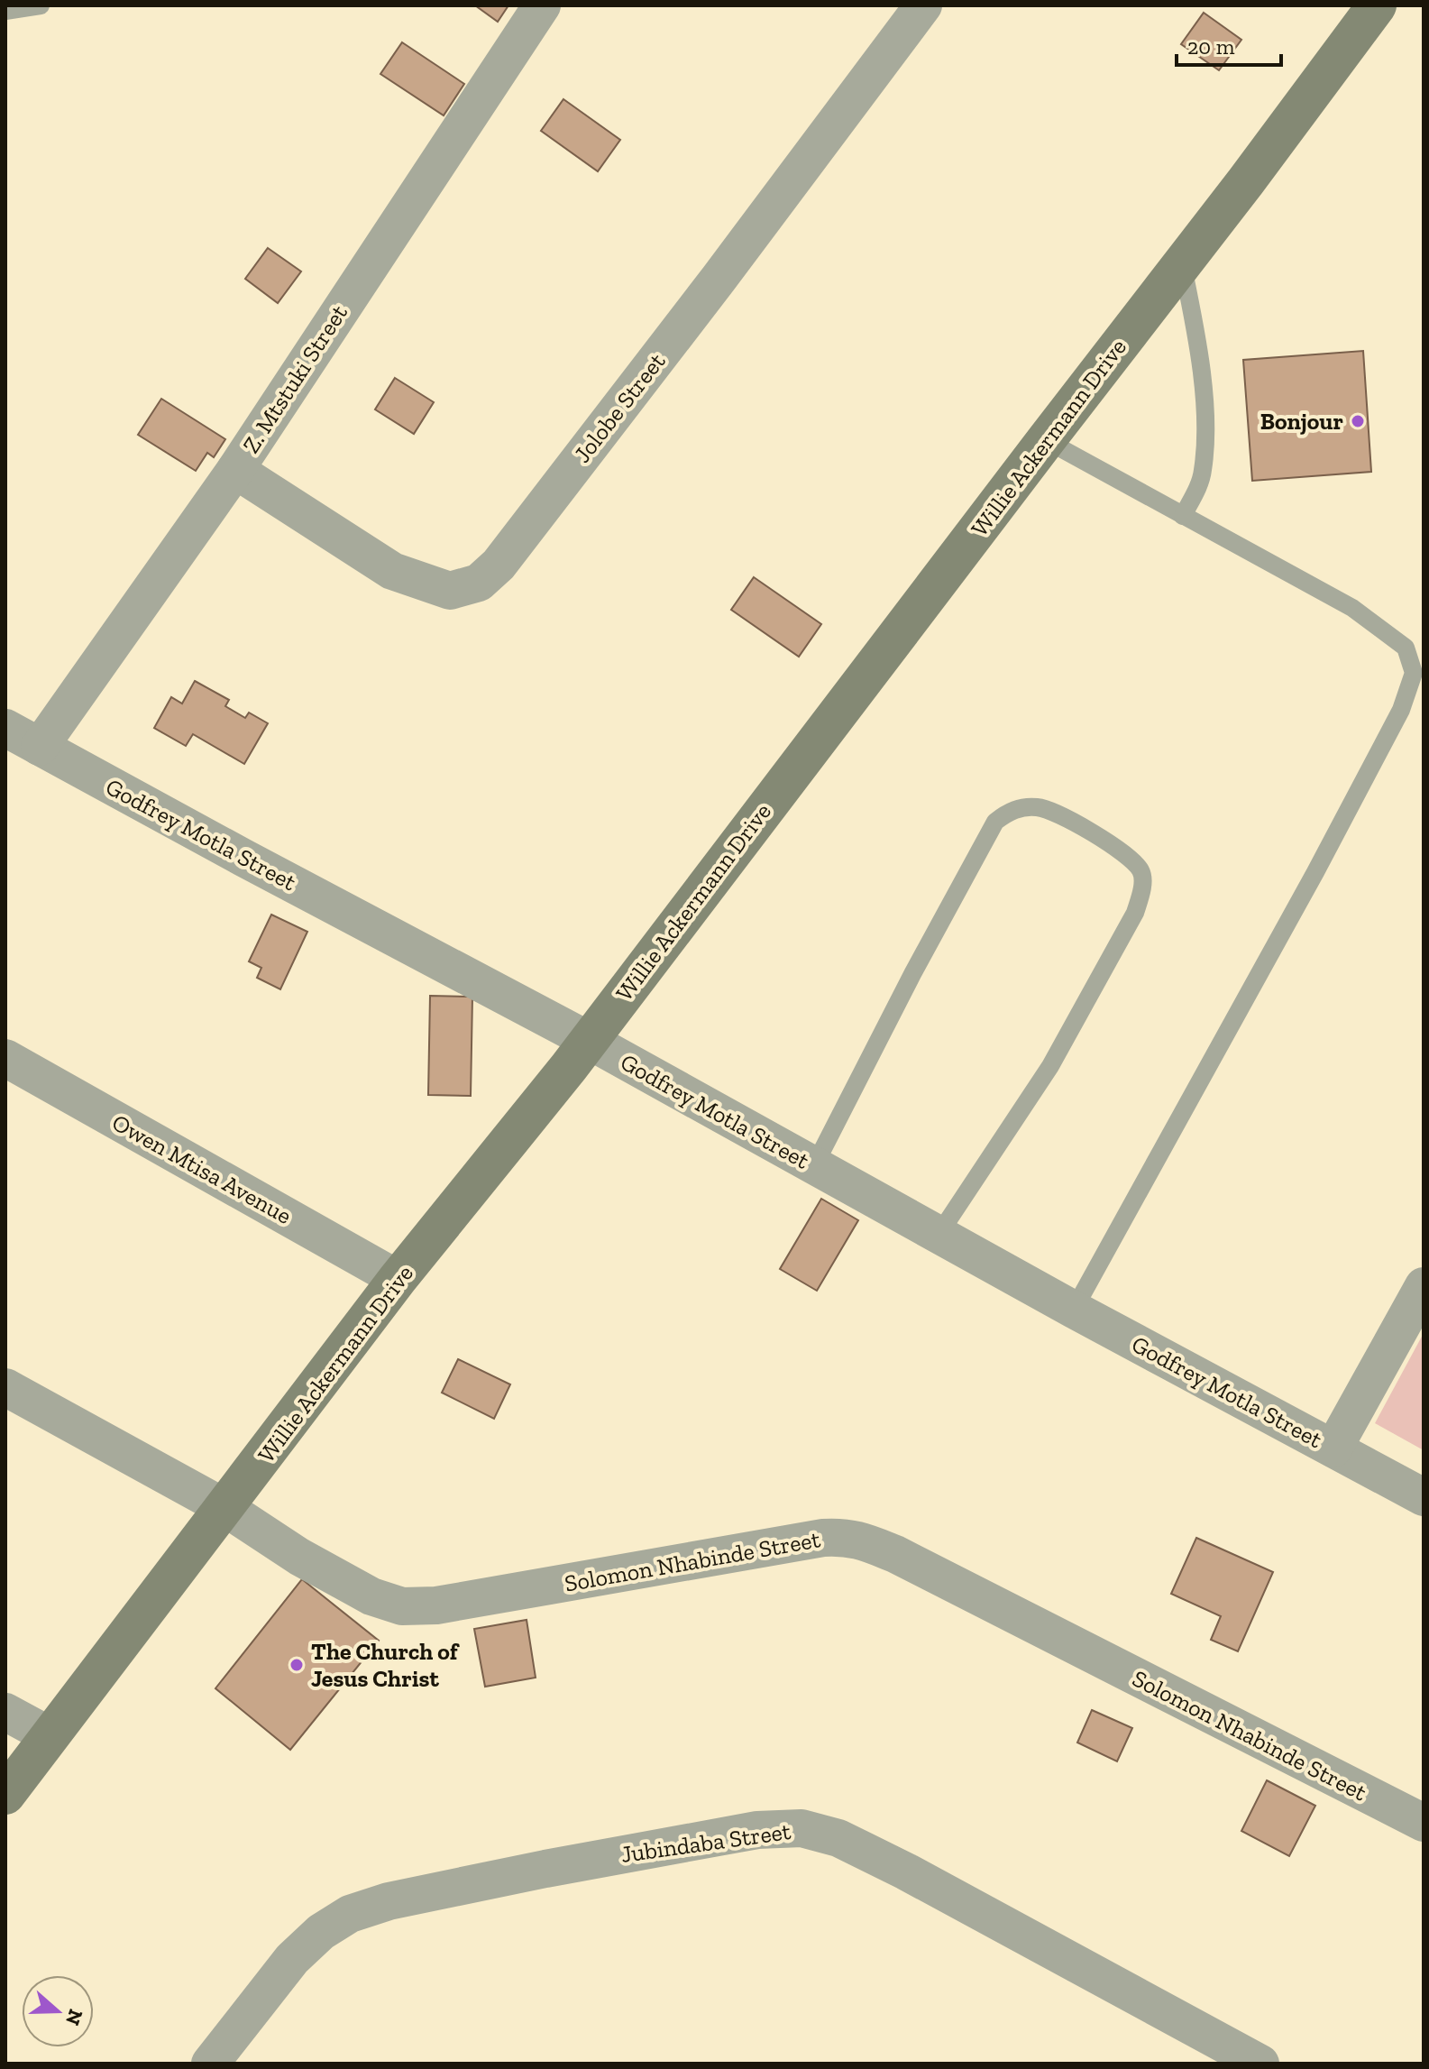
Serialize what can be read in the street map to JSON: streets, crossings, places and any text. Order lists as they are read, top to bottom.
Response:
{
  "streets": {
    "street": [
      "Z. Mtstuki Street",
      "Jolobe Street",
      "Willie Ackermann Drive",
      "Godfrey Motla Street",
      "Owen Mtisa Avenue",
      "Solomon Nhabinde Street",
      "Jubindaba Street"
    ]
  },
  "crossings": [
    ["Z. Mtstuki Street", "Jolobe Street"],
    ["Z. Mtstuki Street", "Godfrey Motla Street"],
    ["Willie Ackermann Drive", "Godfrey Motla Street"],
    ["Willie Ackermann Drive", "Owen Mtisa Avenue"],
    ["Willie Ackermann Drive", "Solomon Nhabinde Street"]
  ],
  "places": ["Bonjour", "The Church of Jesus Christ"],
  "scale_bar": "20 m",
  "north": "right"
}
